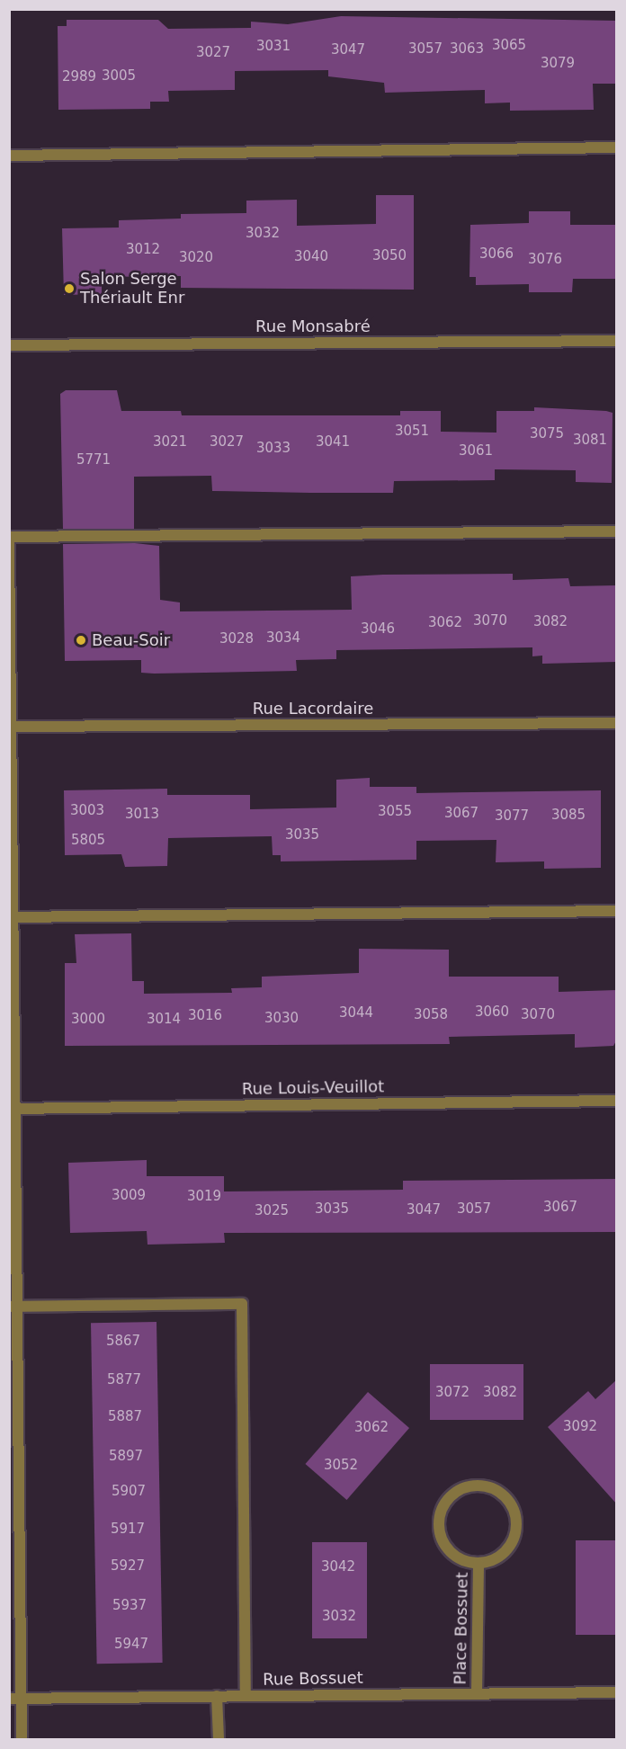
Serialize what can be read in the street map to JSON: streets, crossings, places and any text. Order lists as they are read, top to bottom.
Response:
{
  "streets": {
    "street": [
      "Rue Monsabré",
      "Rue Lacordaire",
      "Rue Louis-Veuillot",
      "Place Bossuet",
      "Rue Bossuet"
    ]
  },
  "crossings": [
    ["Place Bossuet", "Rue Bossuet"]
  ],
  "places": ["Salon Serge Thériault Enr", "Beau-Soir"],
  "house_numbers": [
    "3065",
    "3031",
    "3057",
    "3063",
    "3047",
    "3027",
    "3079",
    "3005",
    "2989",
    "3032",
    "3012",
    "3066",
    "3050",
    "3040",
    "3020",
    "3076",
    "3051",
    "3075",
    "3081",
    "3021",
    "3027",
    "3041",
    "3033",
    "3061",
    "5771",
    "3070",
    "3082",
    "3062",
    "3046",
    "3034",
    "3028",
    "3003",
    "3055",
    "3067",
    "3013",
    "3085",
    "3077",
    "3035",
    "5805",
    "3060",
    "3044",
    "3058",
    "3070",
    "3016",
    "3030",
    "3000",
    "3014",
    "3009",
    "3019",
    "3067",
    "3035",
    "3057",
    "3047",
    "3025",
    "5867",
    "5877",
    "3072",
    "3082",
    "5887",
    "3092",
    "3062",
    "5897",
    "3052",
    "5907",
    "5917",
    "5927",
    "3042",
    "5937",
    "3032",
    "5947"
  ]
}
